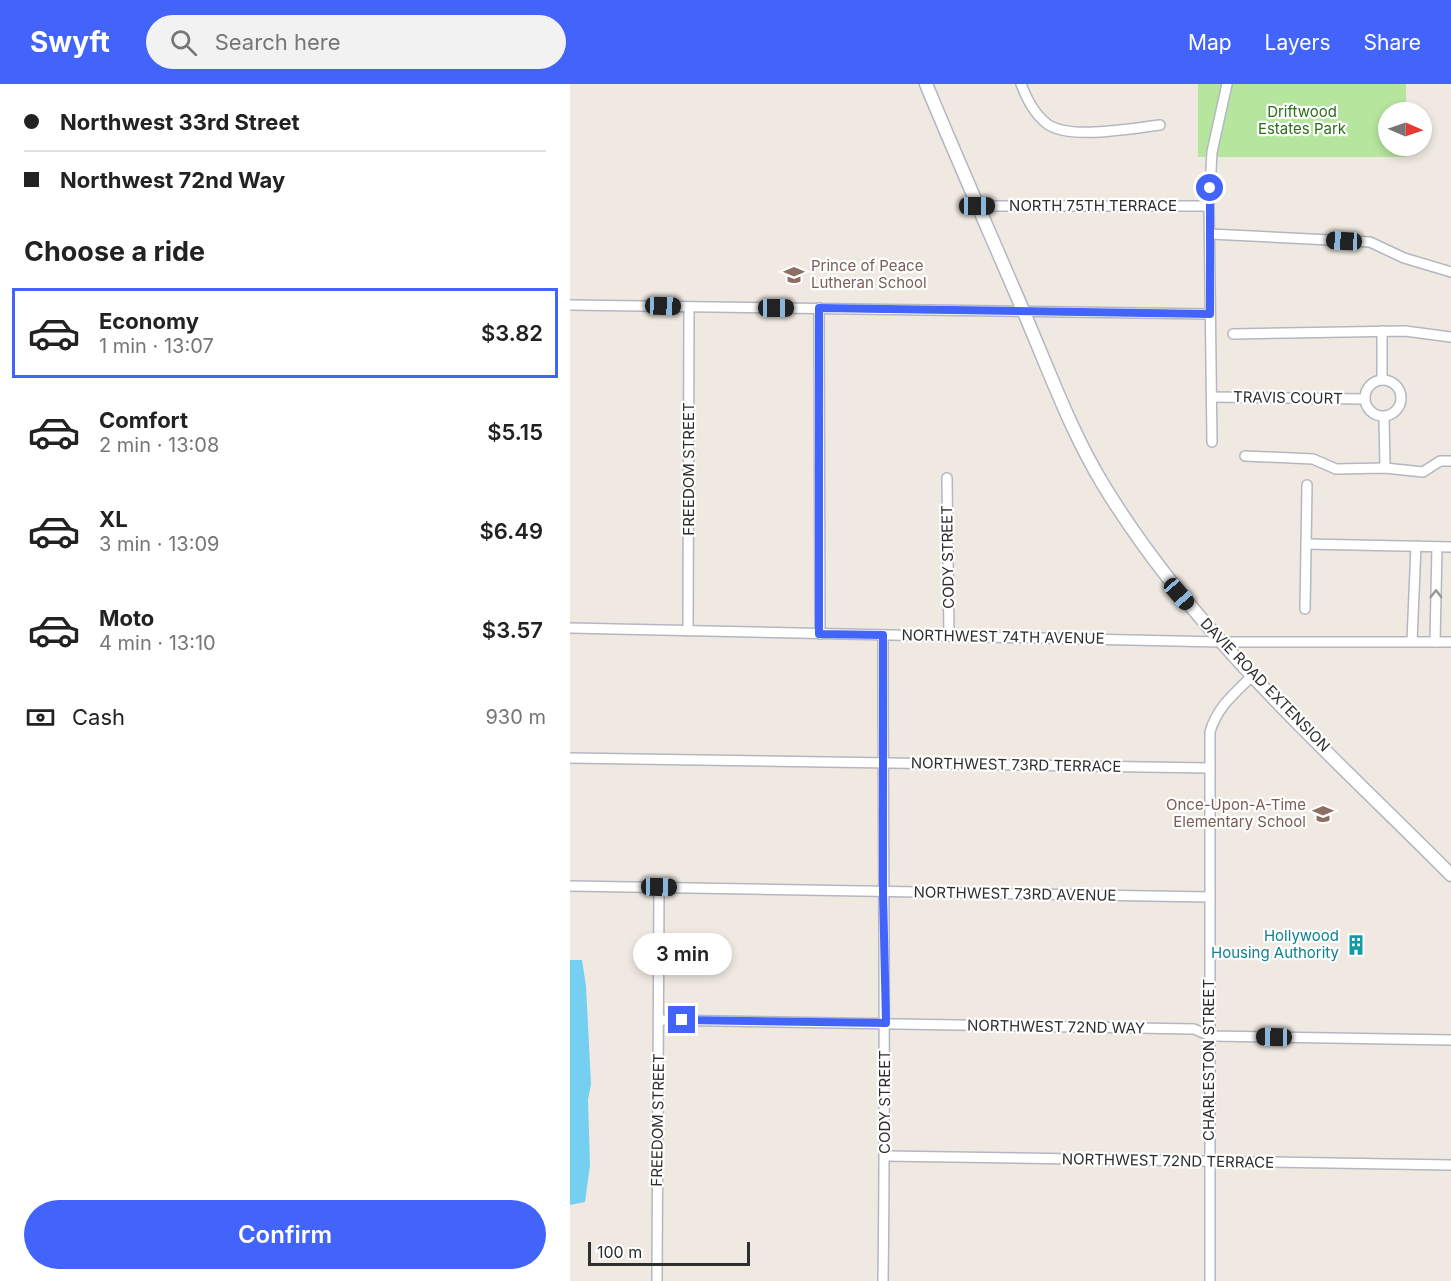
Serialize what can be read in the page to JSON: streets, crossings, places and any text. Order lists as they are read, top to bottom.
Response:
{
  "streets": {
    "main road": ["DAVIE ROAD EXTENSION"],
    "street": [
      "NORTH 75TH TERRACE",
      "TRAVIS COURT",
      "FREEDOM STREET",
      "CODY STREET",
      "NORTHWEST 74TH AVENUE",
      "NORTHWEST 73RD TERRACE",
      "NORTHWEST 73RD AVENUE",
      "NORTHWEST 72ND WAY",
      "CHARLESTON STREET",
      "NORTHWEST 72ND TERRACE"
    ]
  },
  "crossings": [
    ["NORTH 75TH TERRACE", "DAVIE ROAD EXTENSION"],
    ["FREEDOM STREET", "NORTHWEST 74TH AVENUE"],
    ["FREEDOM STREET", "NORTHWEST 73RD AVENUE"],
    ["FREEDOM STREET", "NORTHWEST 72ND WAY"],
    ["CODY STREET", "NORTHWEST 74TH AVENUE"],
    ["CODY STREET", "NORTHWEST 73RD TERRACE"],
    ["CODY STREET", "NORTHWEST 73RD AVENUE"],
    ["CODY STREET", "NORTHWEST 72ND WAY"],
    ["CODY STREET", "NORTHWEST 72ND TERRACE"],
    ["NORTHWEST 74TH AVENUE", "DAVIE ROAD EXTENSION"],
    ["DAVIE ROAD EXTENSION", "CHARLESTON STREET"],
    ["NORTHWEST 73RD TERRACE", "CHARLESTON STREET"],
    ["NORTHWEST 73RD AVENUE", "CHARLESTON STREET"],
    ["NORTHWEST 72ND WAY", "CHARLESTON STREET"],
    ["CHARLESTON STREET", "NORTHWEST 72ND TERRACE"]
  ],
  "parks": ["Driftwood Estates Park"],
  "places": {
    "school or university": ["Prince of Peace Lutheran School", "Once-Upon-A-Time Elementary School"],
    "building": ["Hollywood Housing Authority"]
  },
  "scale_bar": "100 m",
  "north": "right",
  "page": {
    "header": "Swyft",
    "search": "Search here",
    "nav": ["Map", "Layers", "Share"],
    "banner": ["Northwest 33rd Street", "Northwest 72nd Way"],
    "heading": "Choose a ride",
    "list": [
      {
        "name": "Economy",
        "note": "1 min · 13:07",
        "value": "$3.82"
      },
      {
        "name": "Comfort",
        "note": "2 min · 13:08",
        "value": "$5.15"
      },
      {
        "name": "XL",
        "note": "3 min · 13:09",
        "value": "$6.49"
      },
      {
        "name": "Moto",
        "note": "4 min · 13:10",
        "value": "$3.57"
      }
    ],
    "pay": ["Cash", "930 m"],
    "bubble": "3 min",
    "buttons": "Confirm",
    "scale": "100 m"
  }
}
